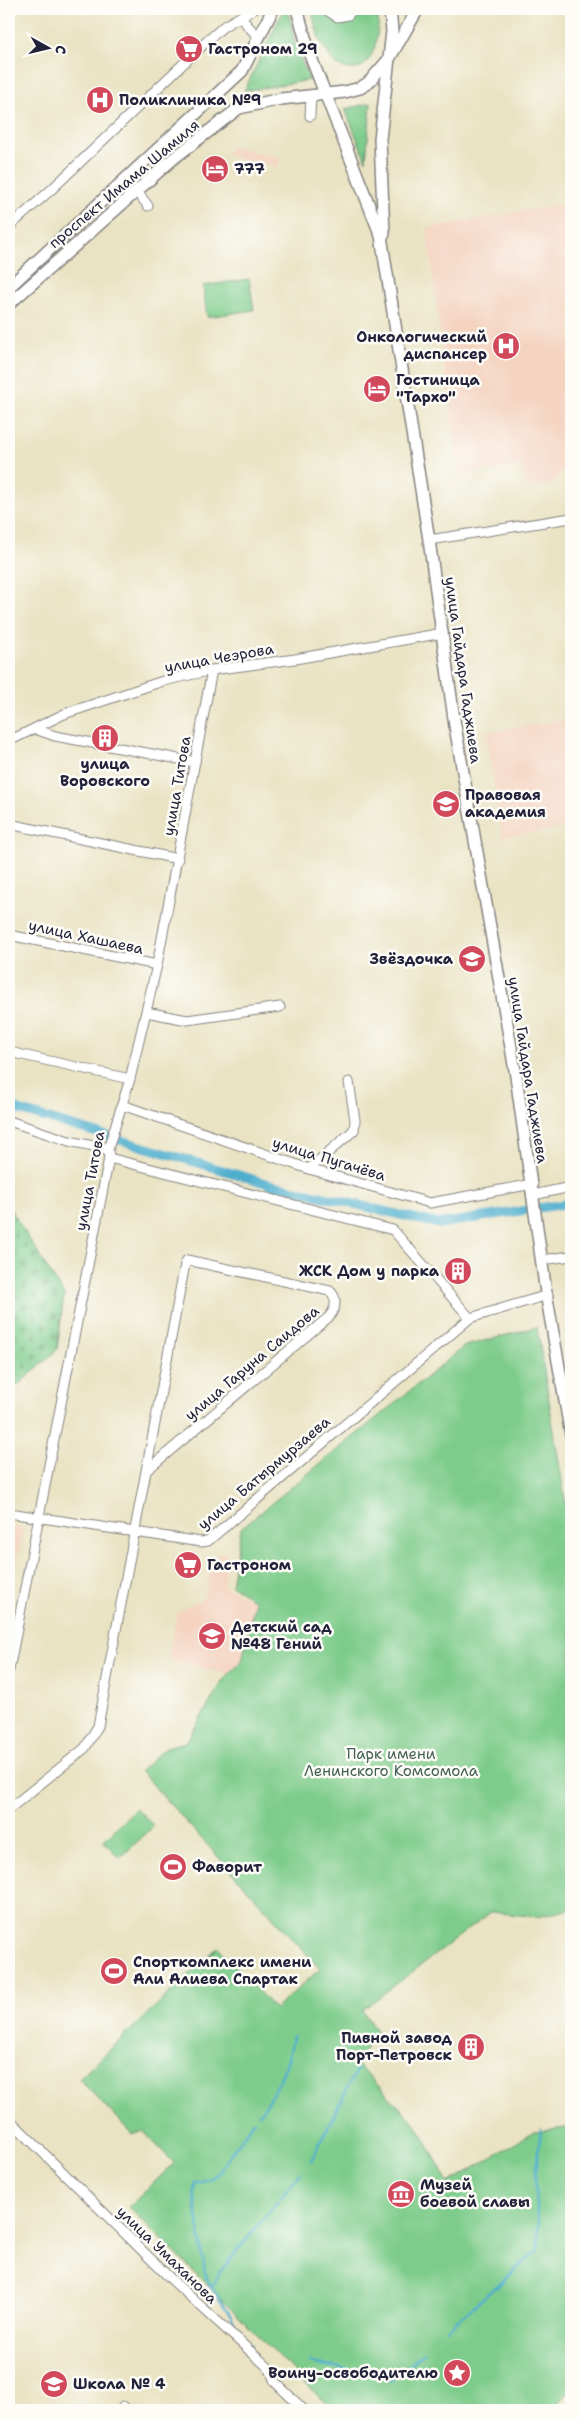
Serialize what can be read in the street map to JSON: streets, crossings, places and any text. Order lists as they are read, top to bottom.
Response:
{
  "streets": {
    "main road": ["проспект Имама Шамиля", "улица Гайдара Гаджиева"],
    "street": [
      "улица Чеэрова",
      "улица Титова",
      "улица Хашаева",
      "улица Пугачёва",
      "улица Гаруна Саидова",
      "улица Батырмурзаева",
      "улица Умаханова"
    ]
  },
  "crossings": [
    ["проспект Имама Шамиля", "улица Гайдара Гаджиева"],
    ["улица Чеэрова", "улица Гайдара Гаджиева"],
    ["улица Чеэрова", "улица Титова"],
    ["улица Гайдара Гаджиева", "улица Пугачёва"],
    ["улица Гайдара Гаджиева", "улица Батырмурзаева"],
    ["улица Титова", "улица Хашаева"],
    ["улица Титова", "улица Пугачёва"],
    ["улица Титова", "улица Батырмурзаева"],
    ["улица Гаруна Саидова", "улица Батырмурзаева"]
  ],
  "parks": ["Парк имени Ленинского Комсомола"],
  "places": {
    "supermarket": ["Гастроном 29", "Гастроном"],
    "hospital": ["Поликлиника №9", "Онкологический диспансер"],
    "hotel": ["777", "Гостиница \"Тархо\""],
    "building": ["улица Воровского", "ЖСК Дом у парка", "Пивной завод Порт-Петровск"],
    "school or university": [
      "Правовая академия",
      "Звёздочка",
      "Детский сад №48 Гений",
      "Школа № 4"
    ],
    "sports": ["Фаворит", "Спорткомплекс имени Али Алиева Спартак"],
    "museum": ["Музей боевой славы"],
    "place": ["Воину-освободителю"]
  },
  "north": "right"
}
